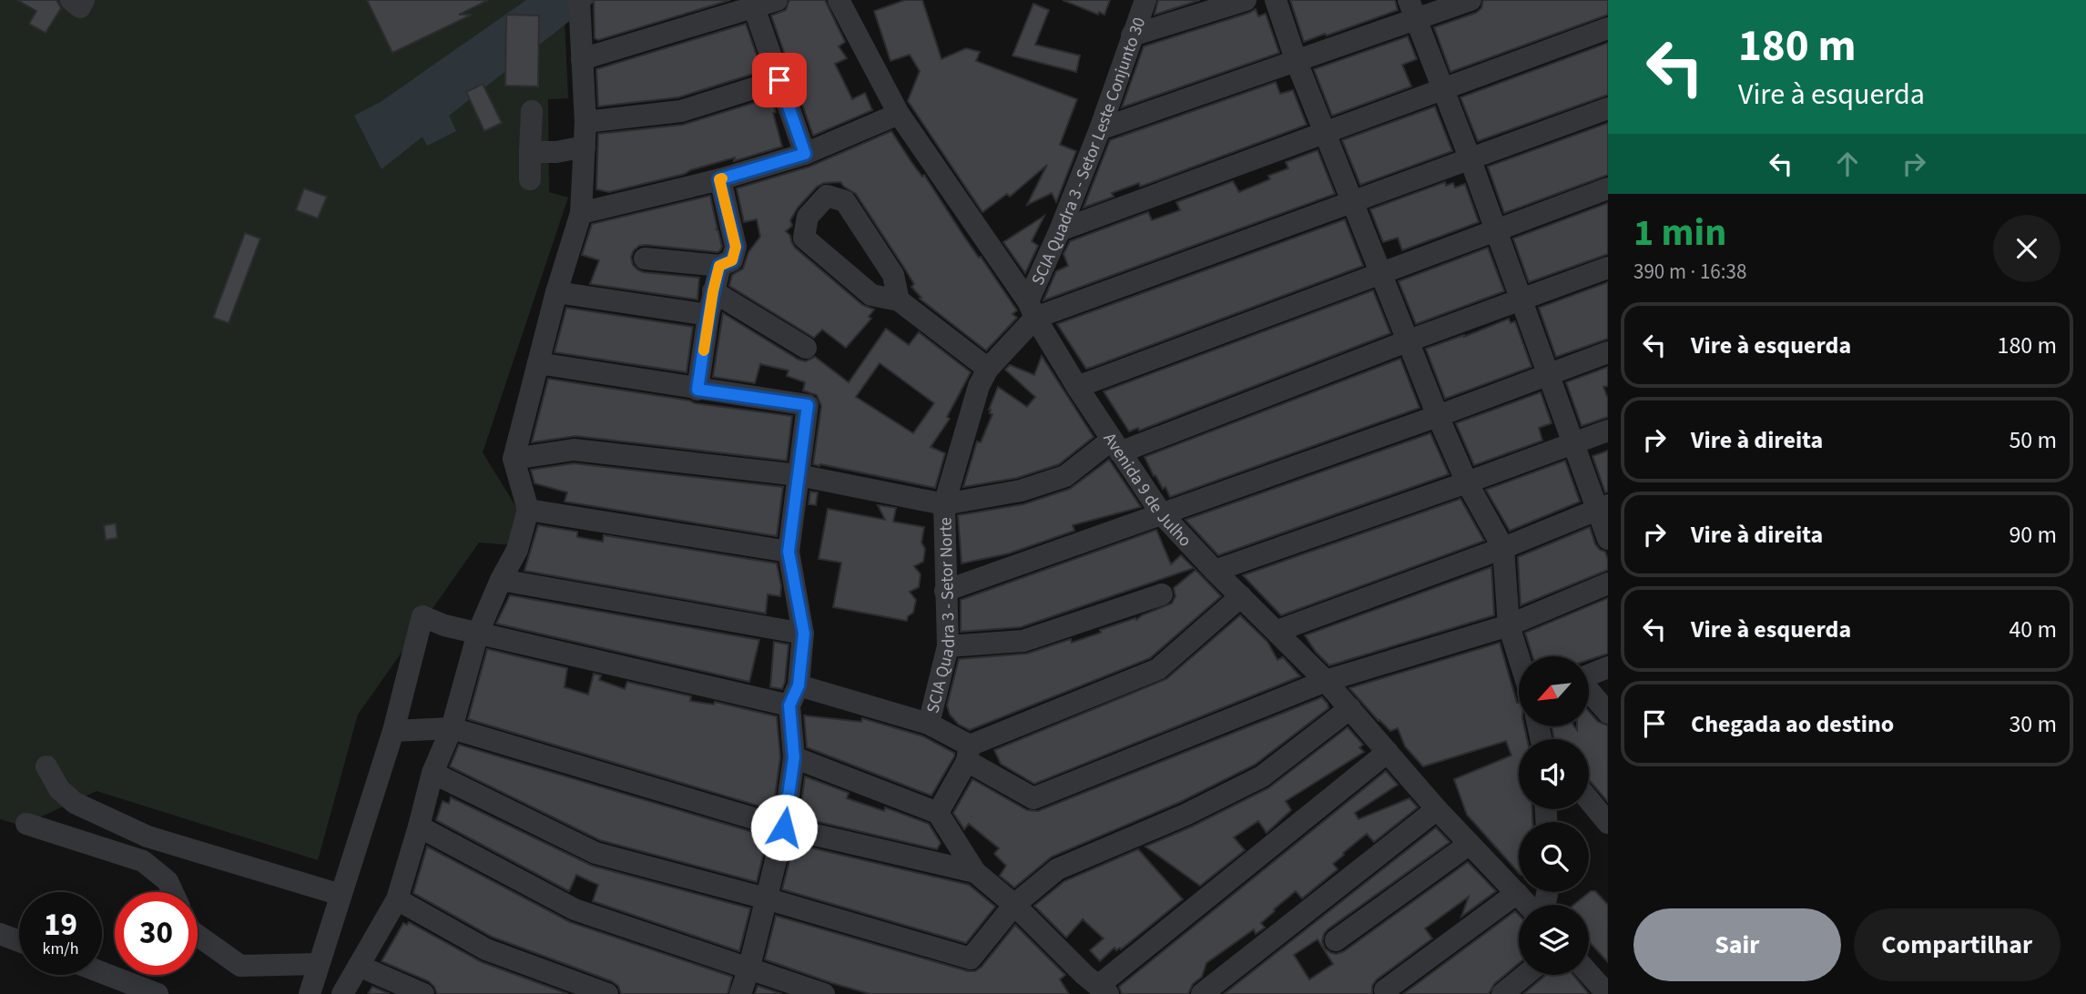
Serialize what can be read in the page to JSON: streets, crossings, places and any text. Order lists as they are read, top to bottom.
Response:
{
  "streets": {
    "street": ["SCIA Quadra 3 - Setor Leste Conjunto 30", "Avenida 9 de Julho", "SCIA Quadra 3 - Setor Norte"]
  },
  "crossings": [
    ["SCIA Quadra 3 - Setor Leste Conjunto 30", "Avenida 9 de Julho"],
    ["SCIA Quadra 3 - Setor Leste Conjunto 30", "SCIA Quadra 3 - Setor Norte"],
    ["Avenida 9 de Julho", "SCIA Quadra 3 - Setor Norte"]
  ],
  "north": "bottom left",
  "page": {
    "turn": ["180 m", "Vire à esquerda"],
    "heading": ["1 min", "390 m · 16:38"],
    "list": [
      {
        "name": "Vire à esquerda",
        "value": "180 m"
      },
      {
        "name": "Vire à direita",
        "value": "50 m"
      },
      {
        "name": "Vire à direita",
        "value": "90 m"
      },
      {
        "name": "Vire à esquerda",
        "value": "40 m"
      },
      {
        "name": "Chegada ao destino",
        "value": "30 m"
      }
    ],
    "speed": "19 km/h",
    "limit": "30",
    "buttons": ["Sair", "Compartilhar"]
  }
}
